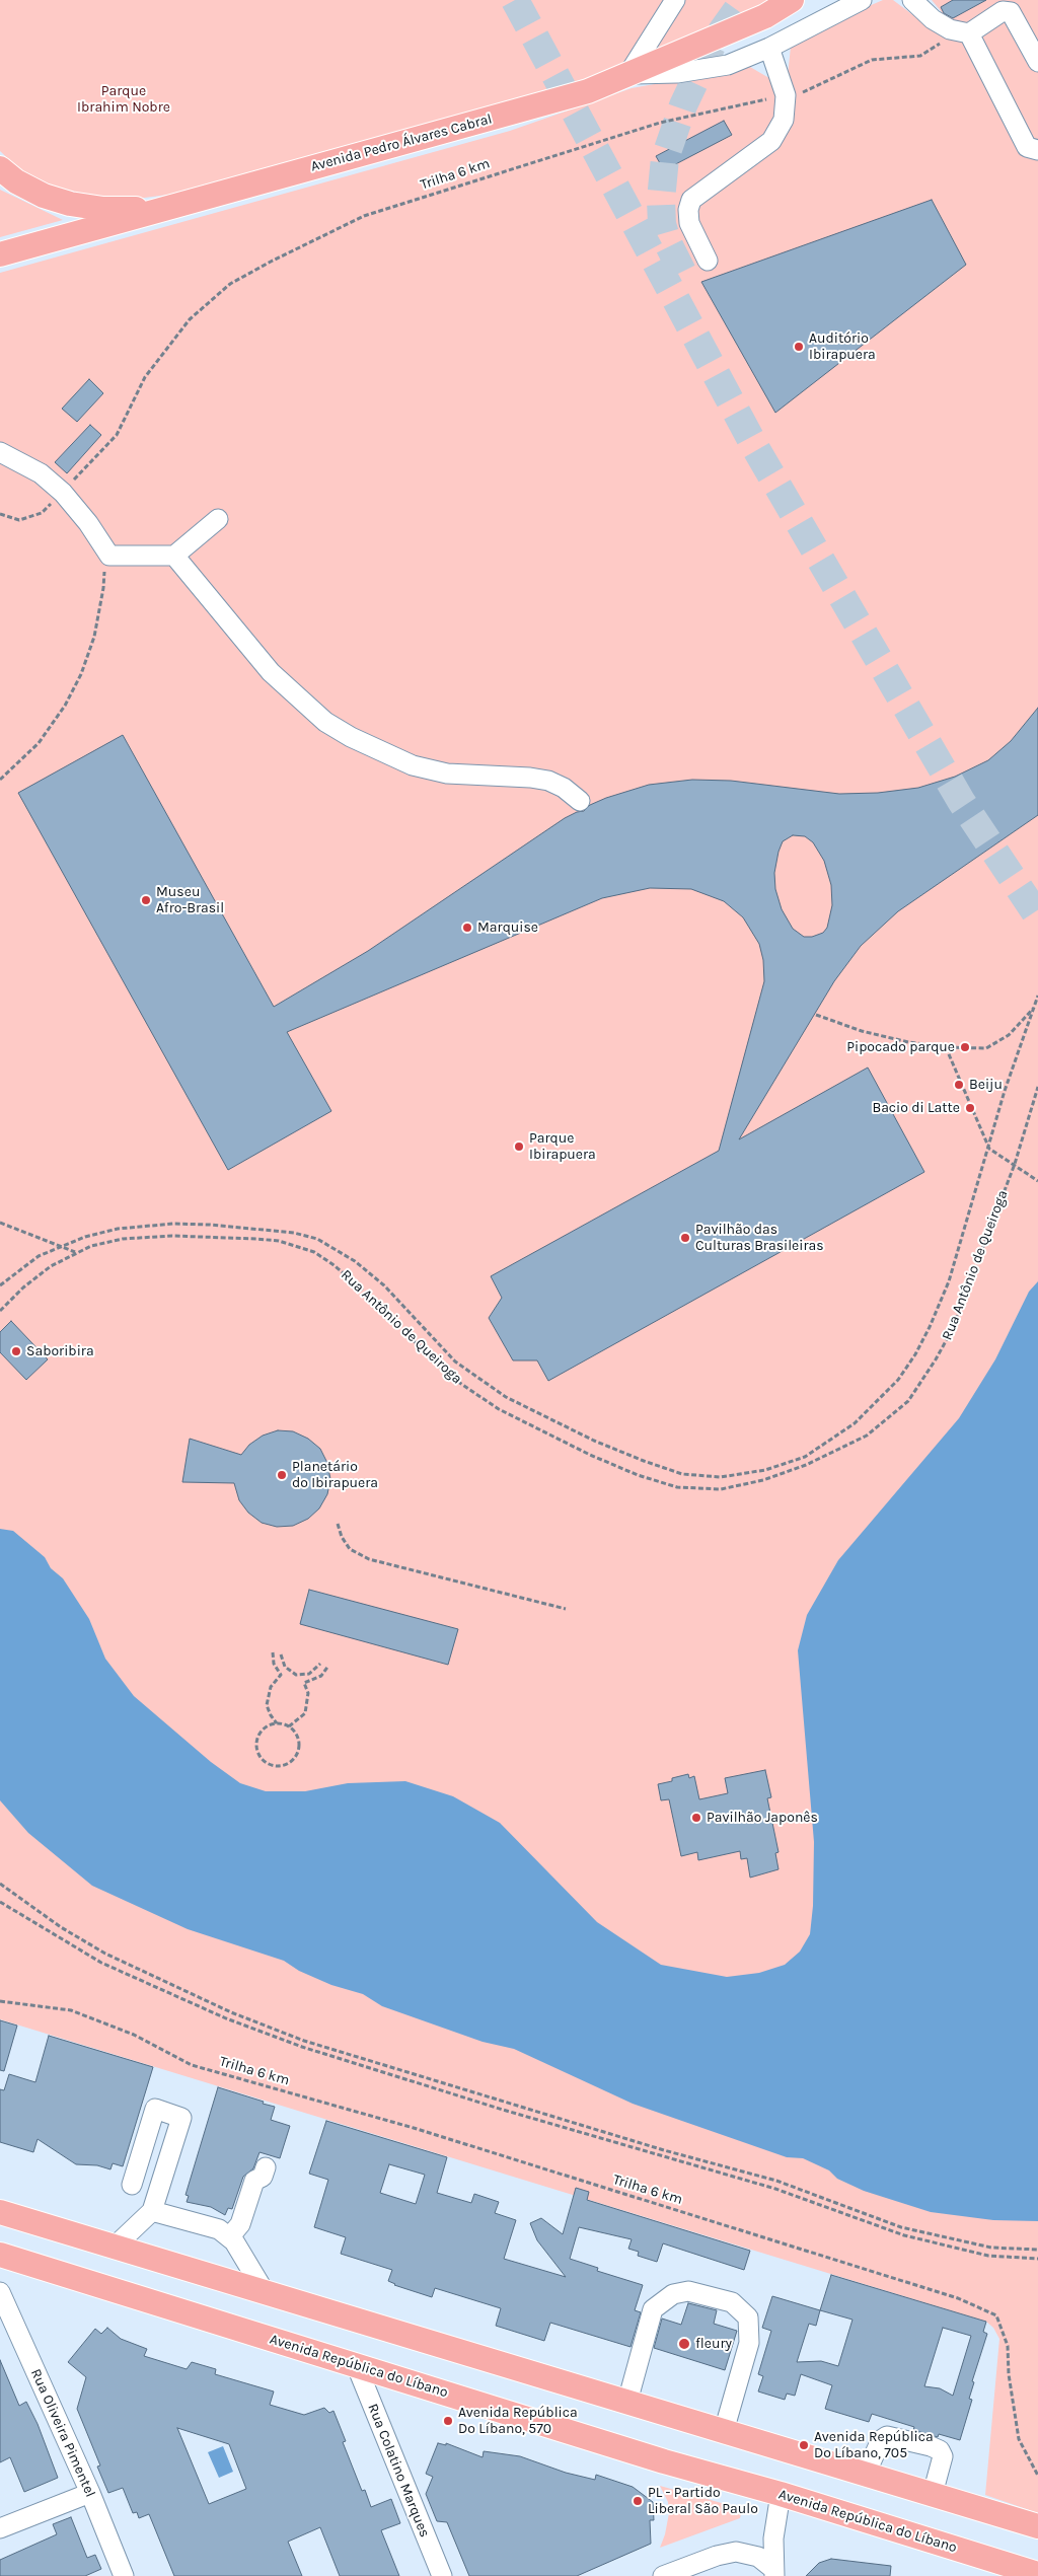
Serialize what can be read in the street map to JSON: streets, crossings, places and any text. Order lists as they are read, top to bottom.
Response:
{
  "streets": {
    "main road": ["Avenida Pedro Álvares Cabral", "Avenida República do Líbano"],
    "street": ["Rua Oliveira Pimentel", "Rua Colatino Marques"],
    "path": ["Trilha 6 km", "Rua Antônio de Queiroga"]
  },
  "crossings": [
    ["Avenida República do Líbano", "Rua Colatino Marques"]
  ],
  "parks": ["Parque Ibrahim Nobre"],
  "places": [
    "Auditório Ibirapuera",
    "Museu Afro-Brasil",
    "Marquise",
    "Pipocado parque",
    "Beiju",
    "Bacio di Latte",
    "Parque Ibirapuera",
    "Pavilhão das Culturas Brasileiras",
    "Saboribira",
    "Planetário do Ibirapuera",
    "Pavilhão Japonês",
    "fleury",
    "Avenida República Do Líbano, 570",
    "Avenida República Do Líbano, 705",
    "PL - Partido Liberal São Paulo"
  ]
}
